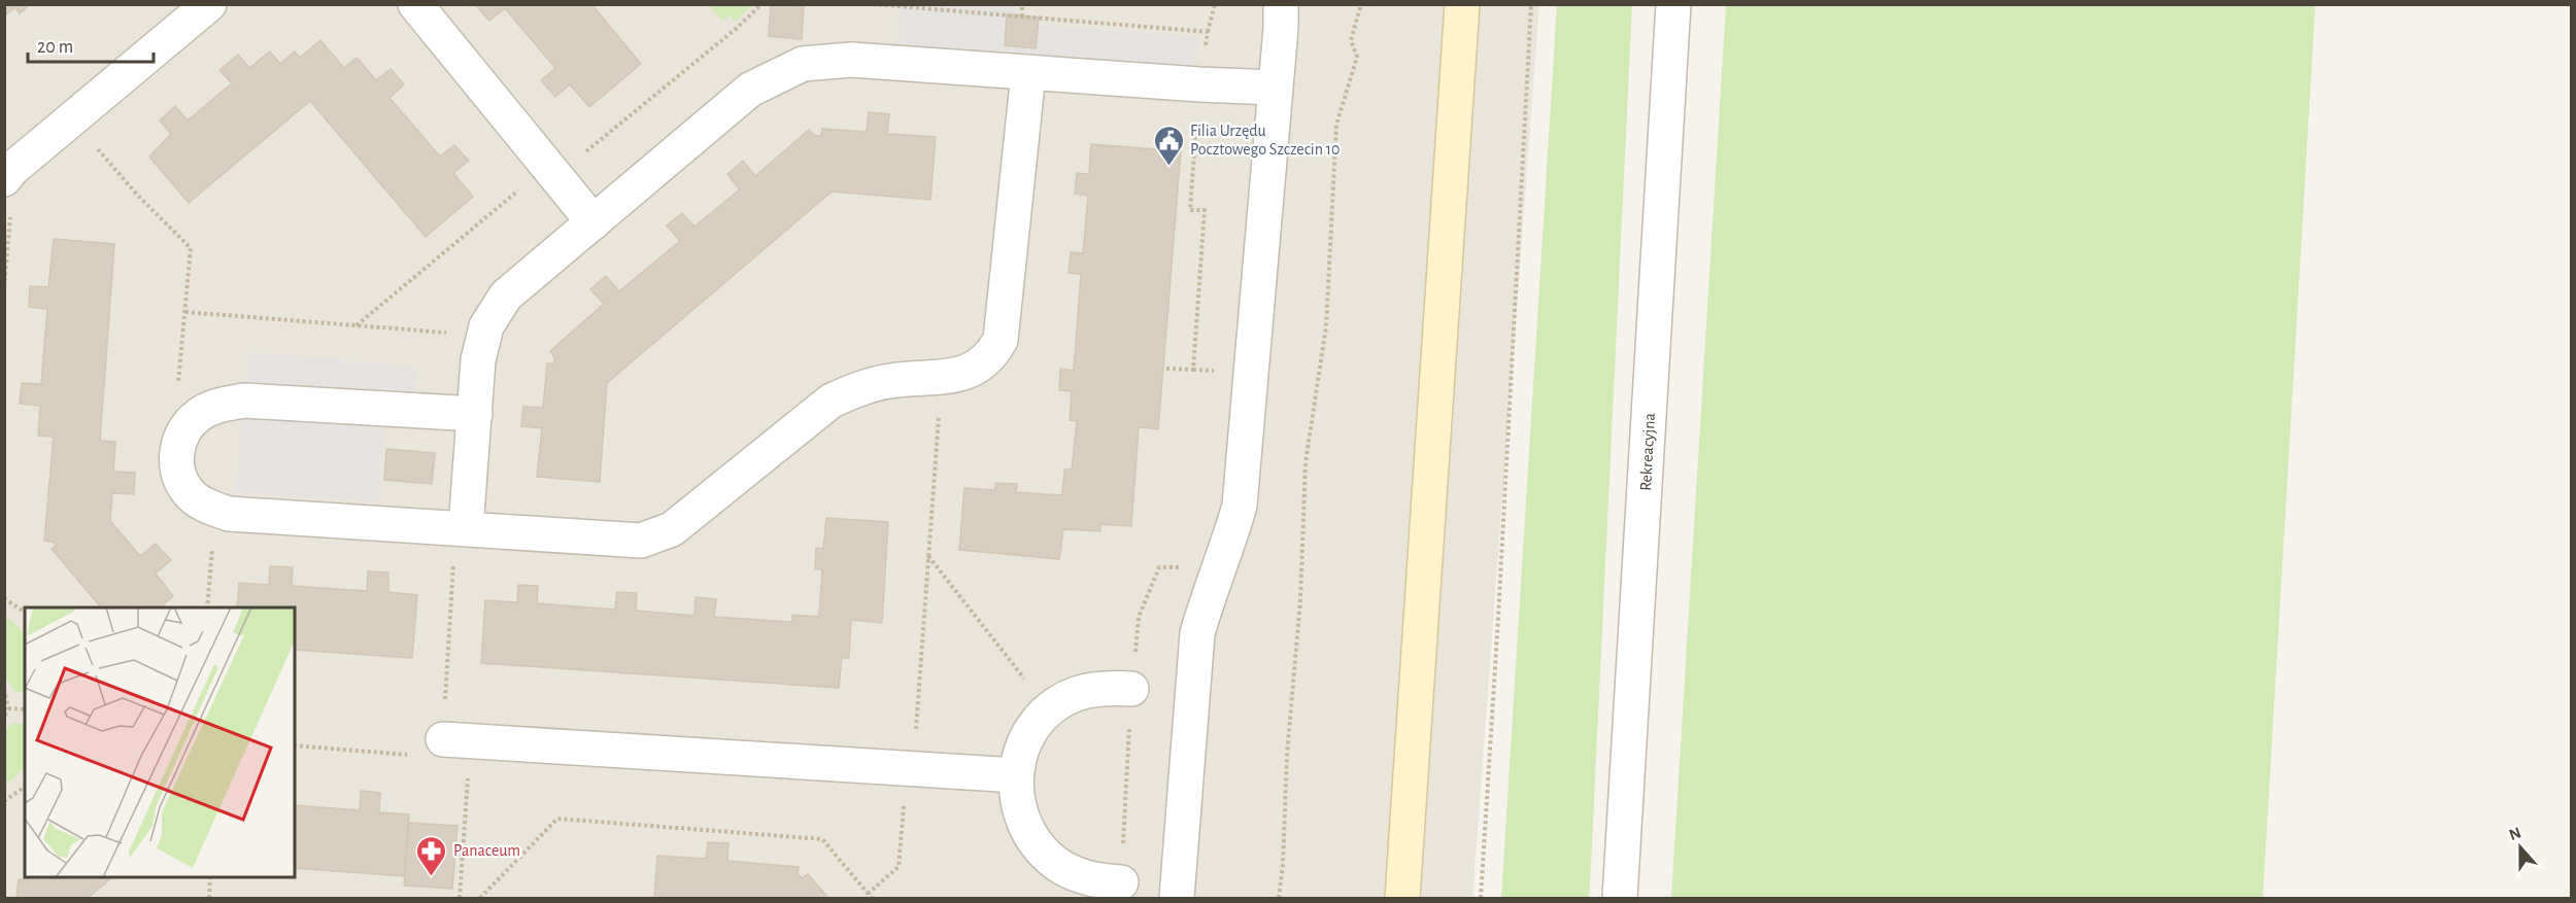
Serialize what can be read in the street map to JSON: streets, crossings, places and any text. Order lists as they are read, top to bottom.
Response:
{
  "streets": {
    "street": ["Rekreacyjna"]
  },
  "places": {
    "public building": ["Filia Urzędu Pocztowego Szczecin 10"],
    "pharmacy": ["Panaceum"]
  },
  "scale_bar": "20 m",
  "north": "top"
}
